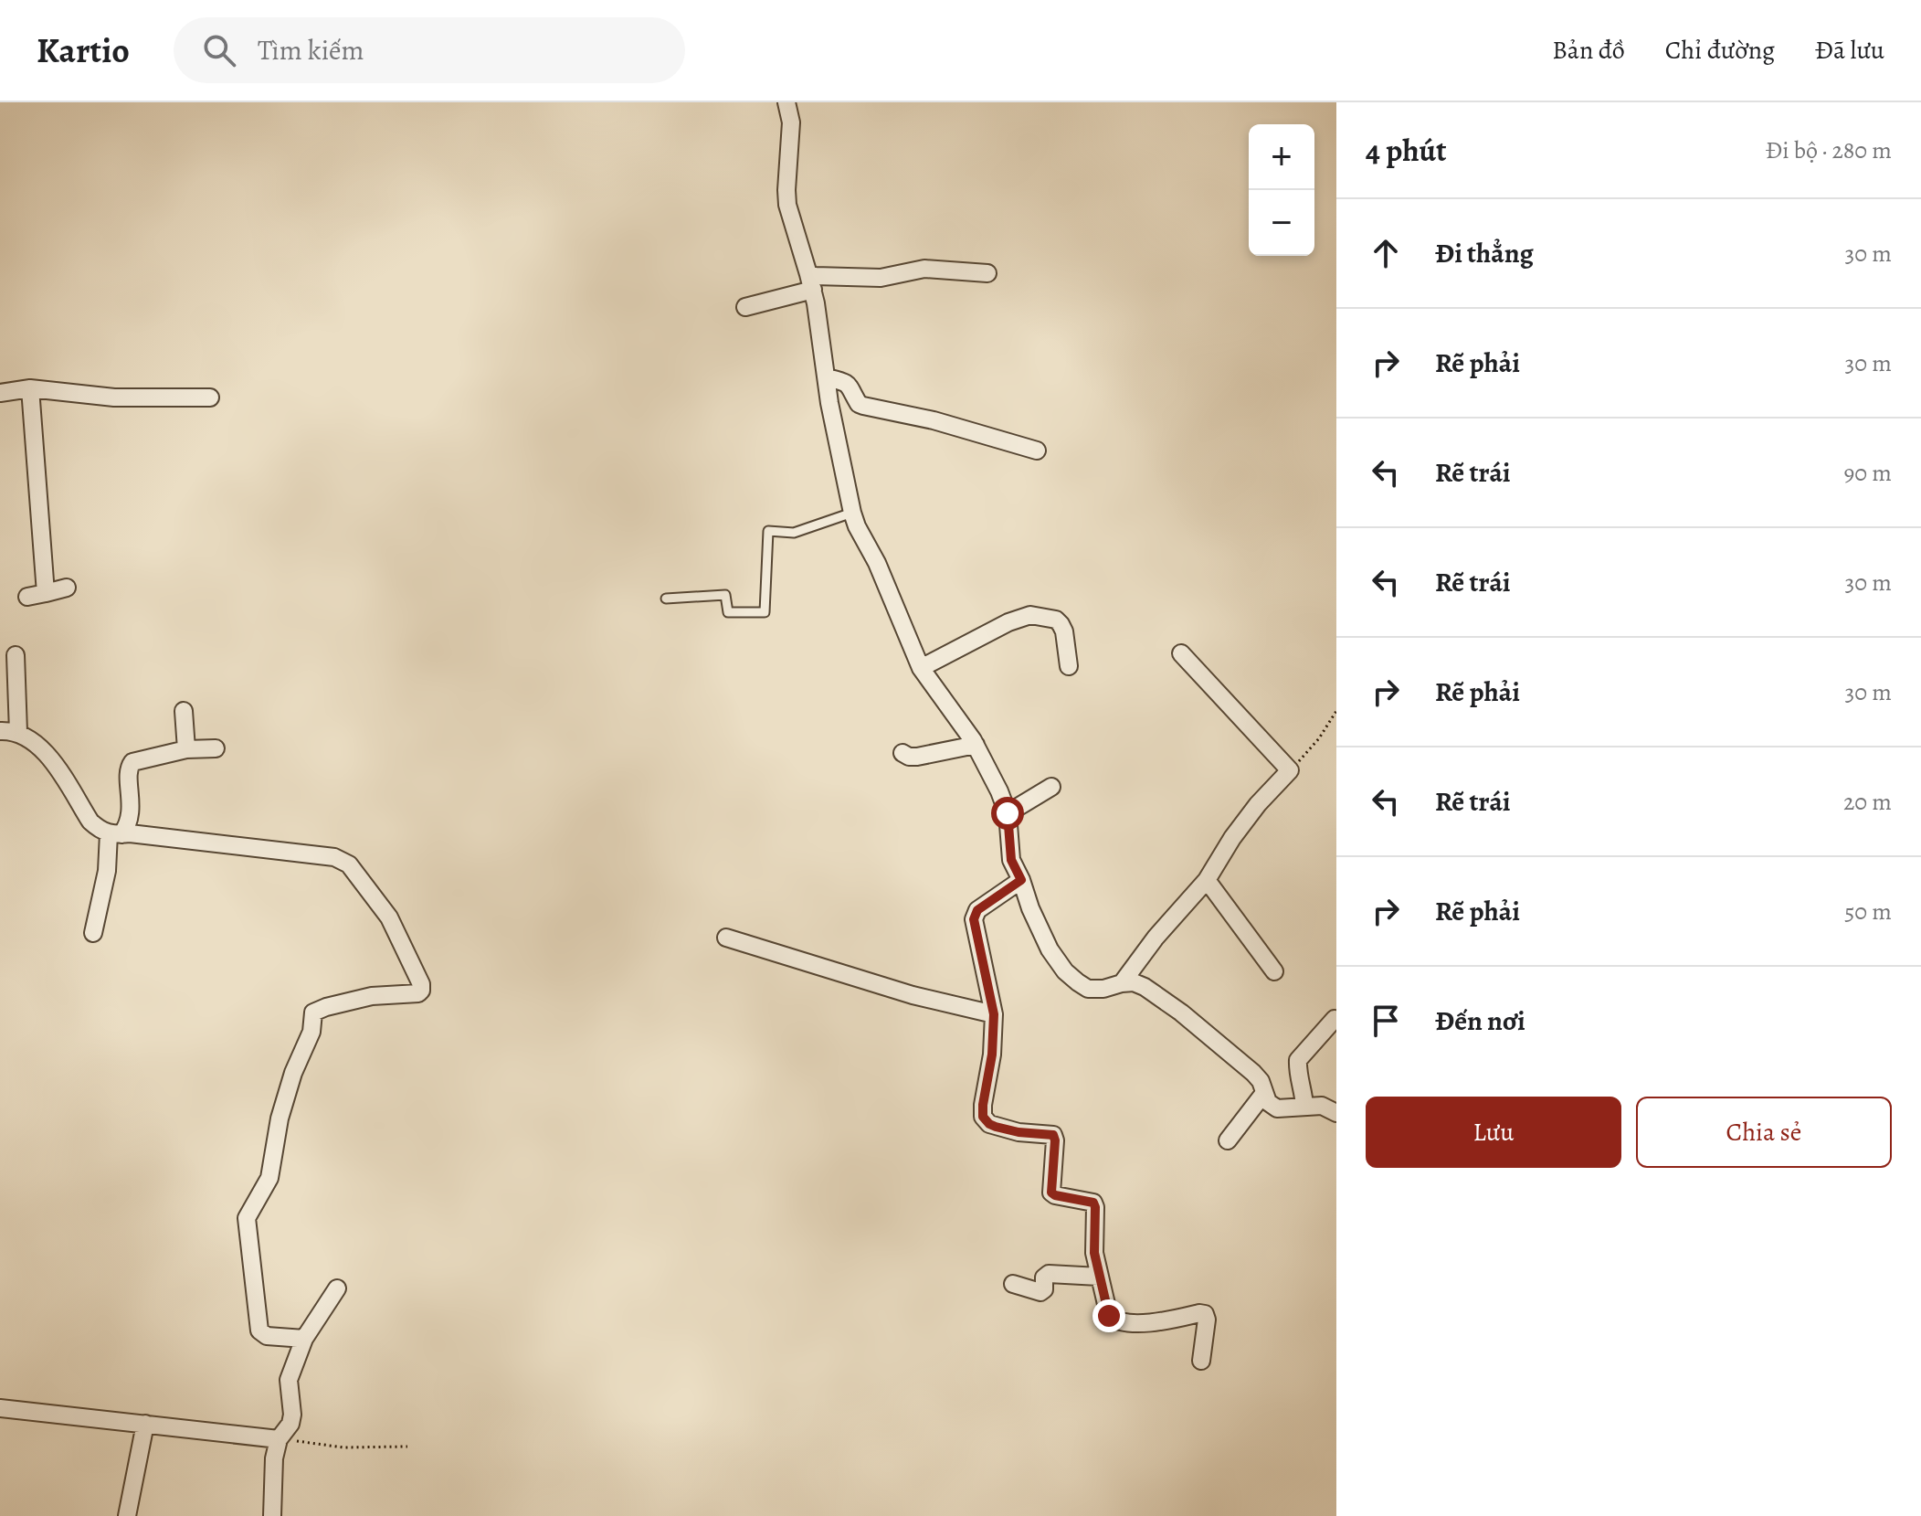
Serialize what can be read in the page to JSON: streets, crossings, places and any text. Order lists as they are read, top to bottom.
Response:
{
  "page": {
    "header": "Kartio",
    "search": "Tìm kiếm",
    "nav": ["Bản đồ", "Chỉ đường", "Đã lưu"],
    "heading": ["4 phút", "Đi bộ · 280 m"],
    "map_buttons": ["+", "−"],
    "list": [
      ["Đi thẳng", "30 m"],
      ["Rẽ phải", "30 m"],
      ["Rẽ trái", "90 m"],
      ["Rẽ trái", "30 m"],
      ["Rẽ phải", "30 m"],
      ["Rẽ trái", "20 m"],
      ["Rẽ phải", "50 m"],
      "Đến nơi"
    ],
    "buttons": ["Lưu", "Chia sẻ"]
  }
}
